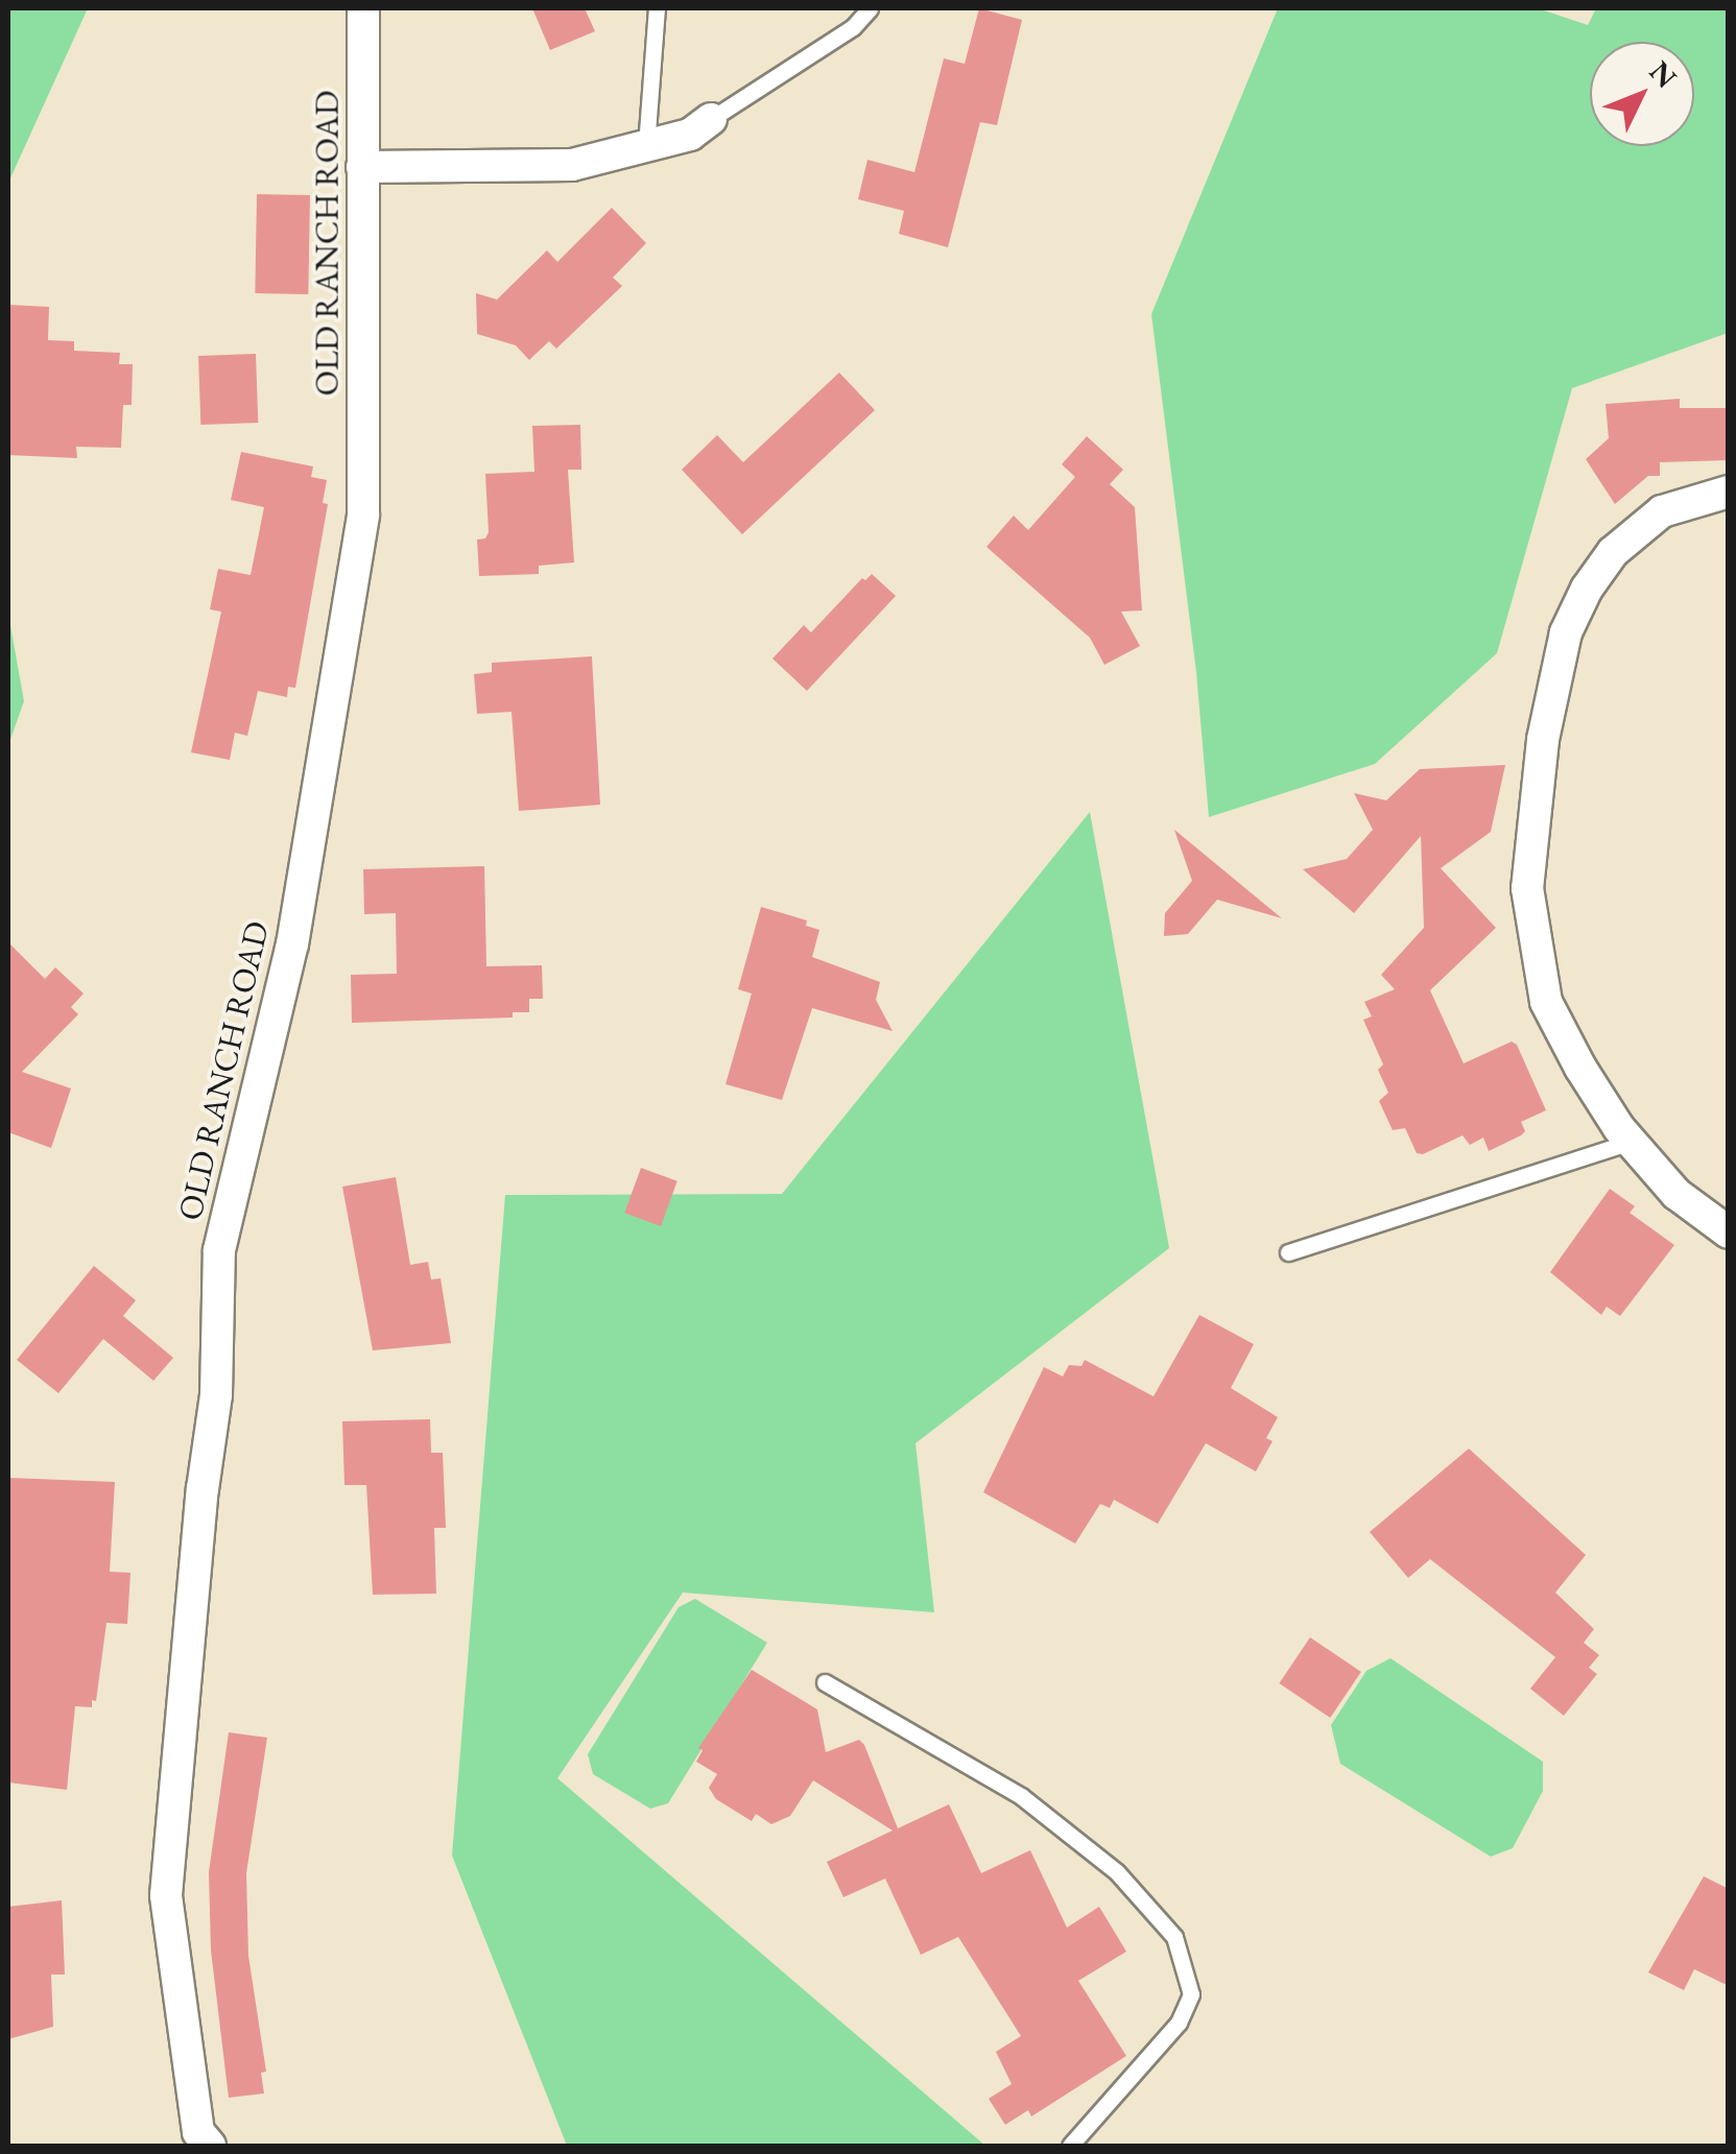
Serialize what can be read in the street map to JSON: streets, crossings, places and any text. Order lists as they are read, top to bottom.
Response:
{
  "streets": {
    "street": ["OLD RANCH ROAD"]
  },
  "north": "top right"
}
